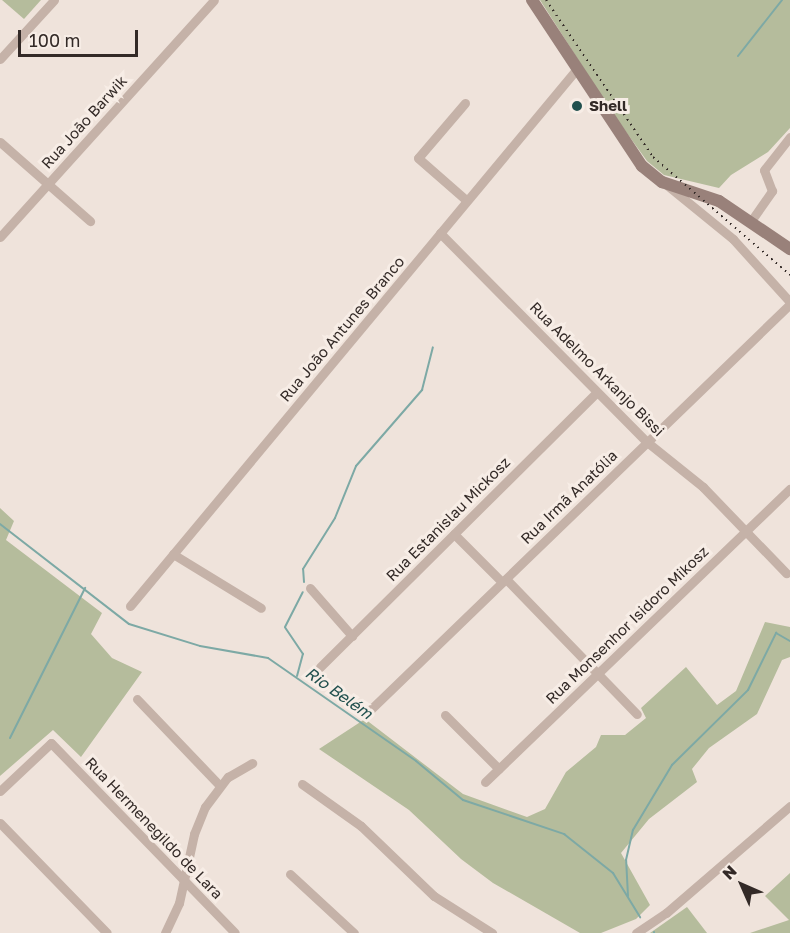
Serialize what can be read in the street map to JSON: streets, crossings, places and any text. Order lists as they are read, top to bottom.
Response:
{
  "streets": {
    "street": [
      "Rua João Barwik",
      "Rua João Antunes Branco",
      "Rua Adelmo Arkanjo Bissi",
      "Rua Irmã Anatólia",
      "Rua Estanislau Mickosz",
      "Rua Monsenhor Isidoro Mikosz",
      "Rua Hermenegildo de Lara"
    ]
  },
  "crossings": [
    ["Rua João Antunes Branco", "Rua Adelmo Arkanjo Bissi"],
    ["Rua Adelmo Arkanjo Bissi", "Rua Irmã Anatólia"],
    ["Rua Adelmo Arkanjo Bissi", "Rua Estanislau Mickosz"],
    ["Rua Adelmo Arkanjo Bissi", "Rua Monsenhor Isidoro Mikosz"]
  ],
  "water": ["Rio Belém"],
  "places": ["Shell"],
  "scale_bar": "100 m",
  "north": "top left"
}
